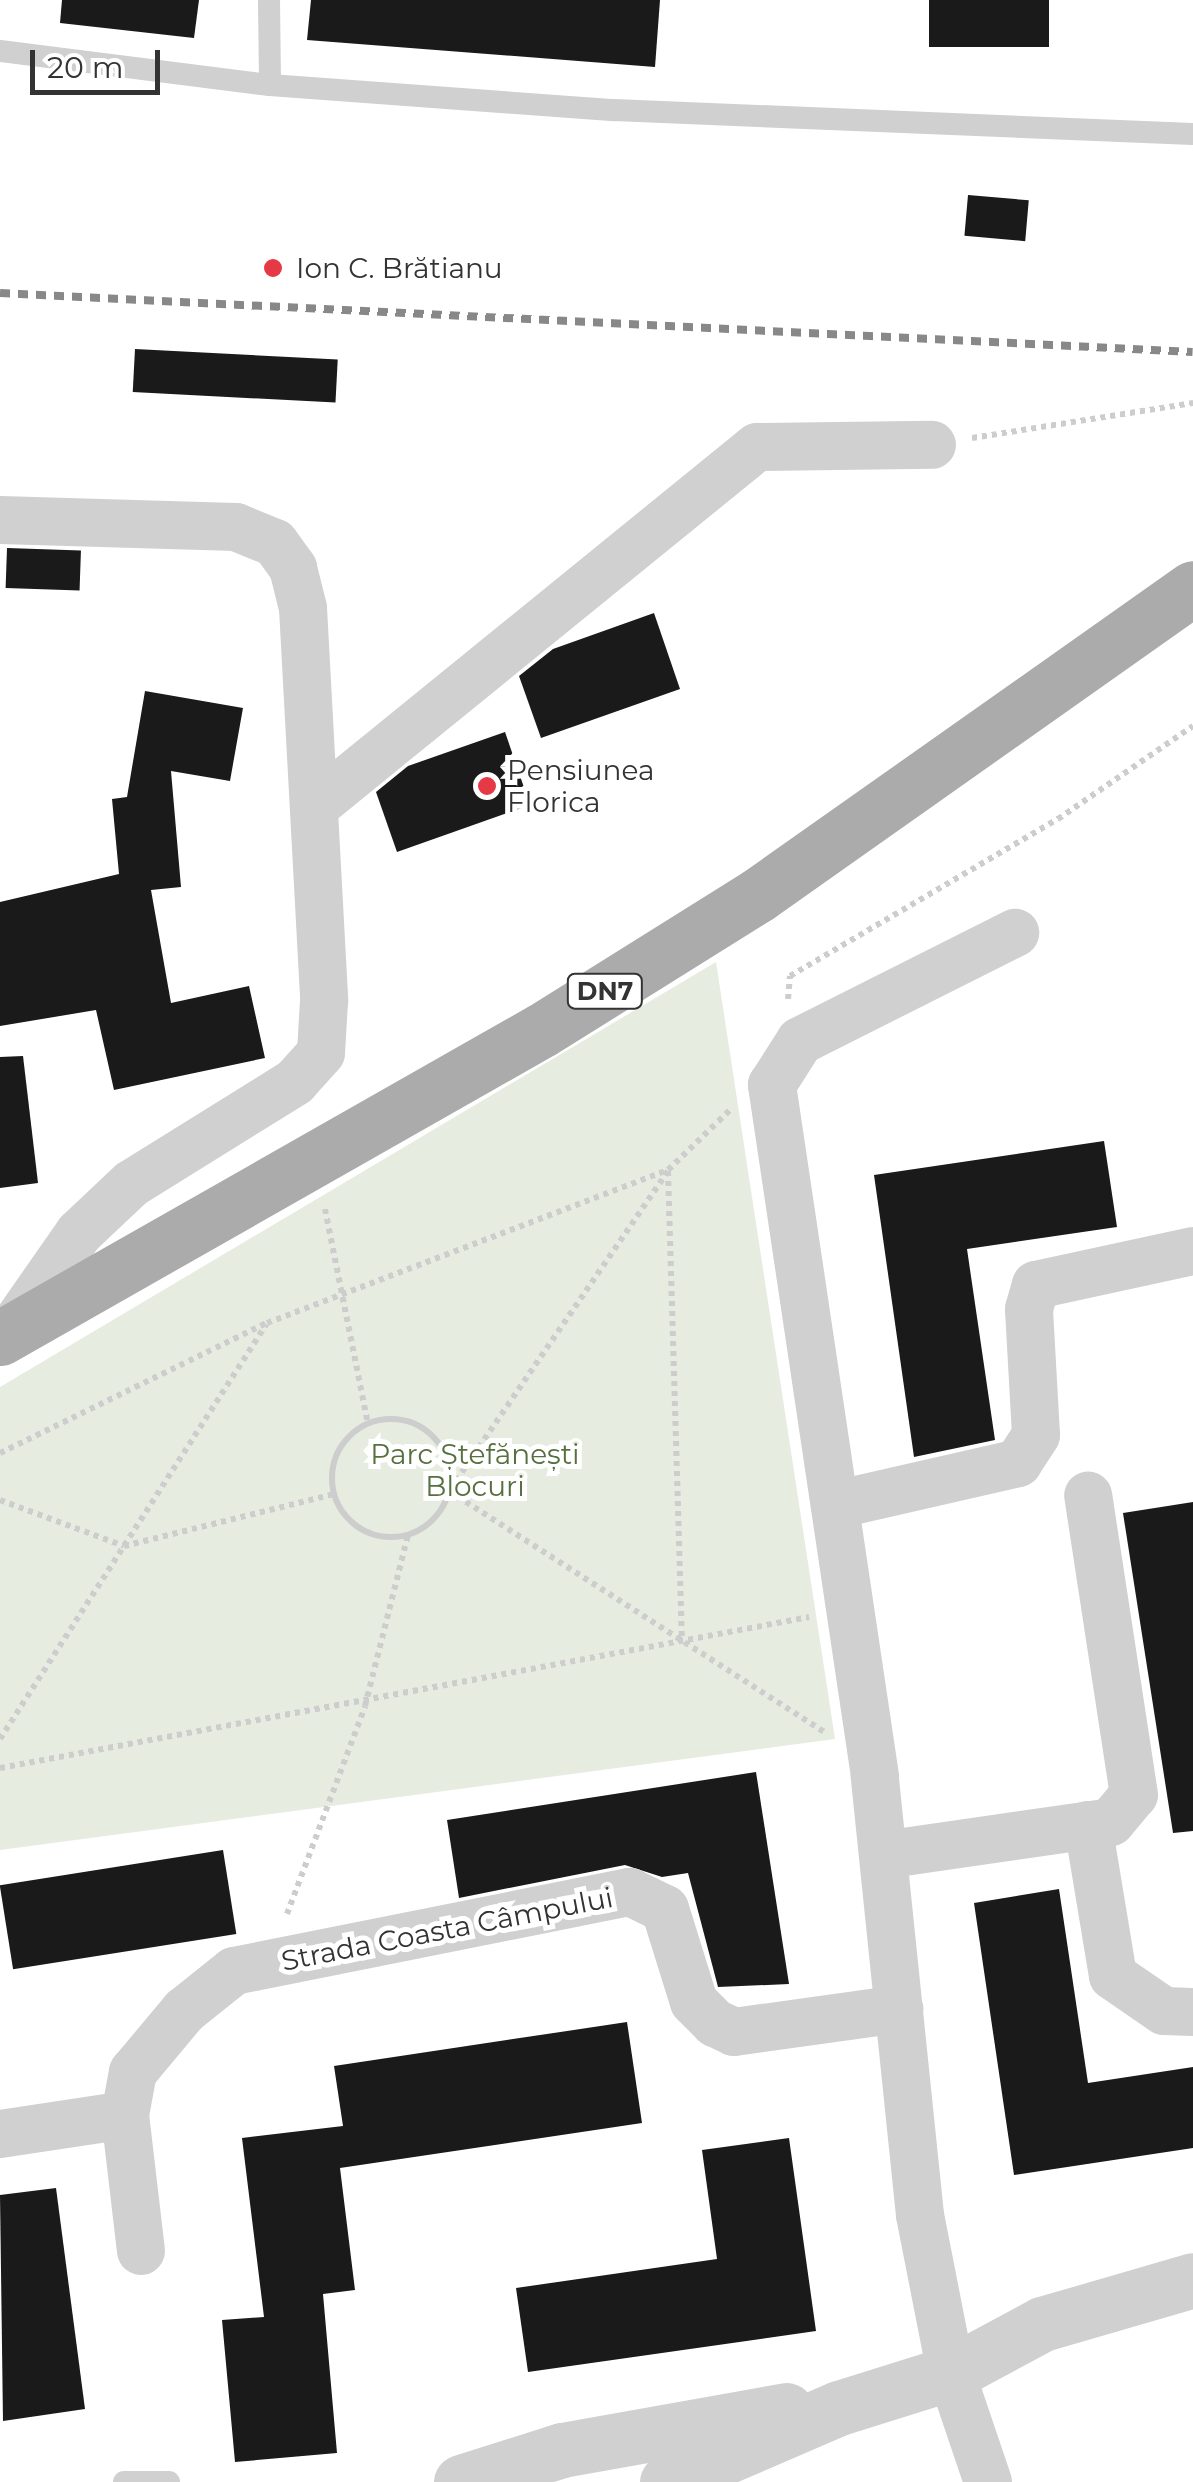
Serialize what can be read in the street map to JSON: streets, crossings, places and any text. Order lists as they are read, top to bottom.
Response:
{
  "streets": {
    "main road": ["DN7"],
    "street": ["Strada Coasta Câmpului"]
  },
  "parks": ["Parc Ștefănești Blocuri"],
  "places": ["Ion C. Brătianu", "Pensiunea Florica"],
  "scale_bar": "20 m"
}
